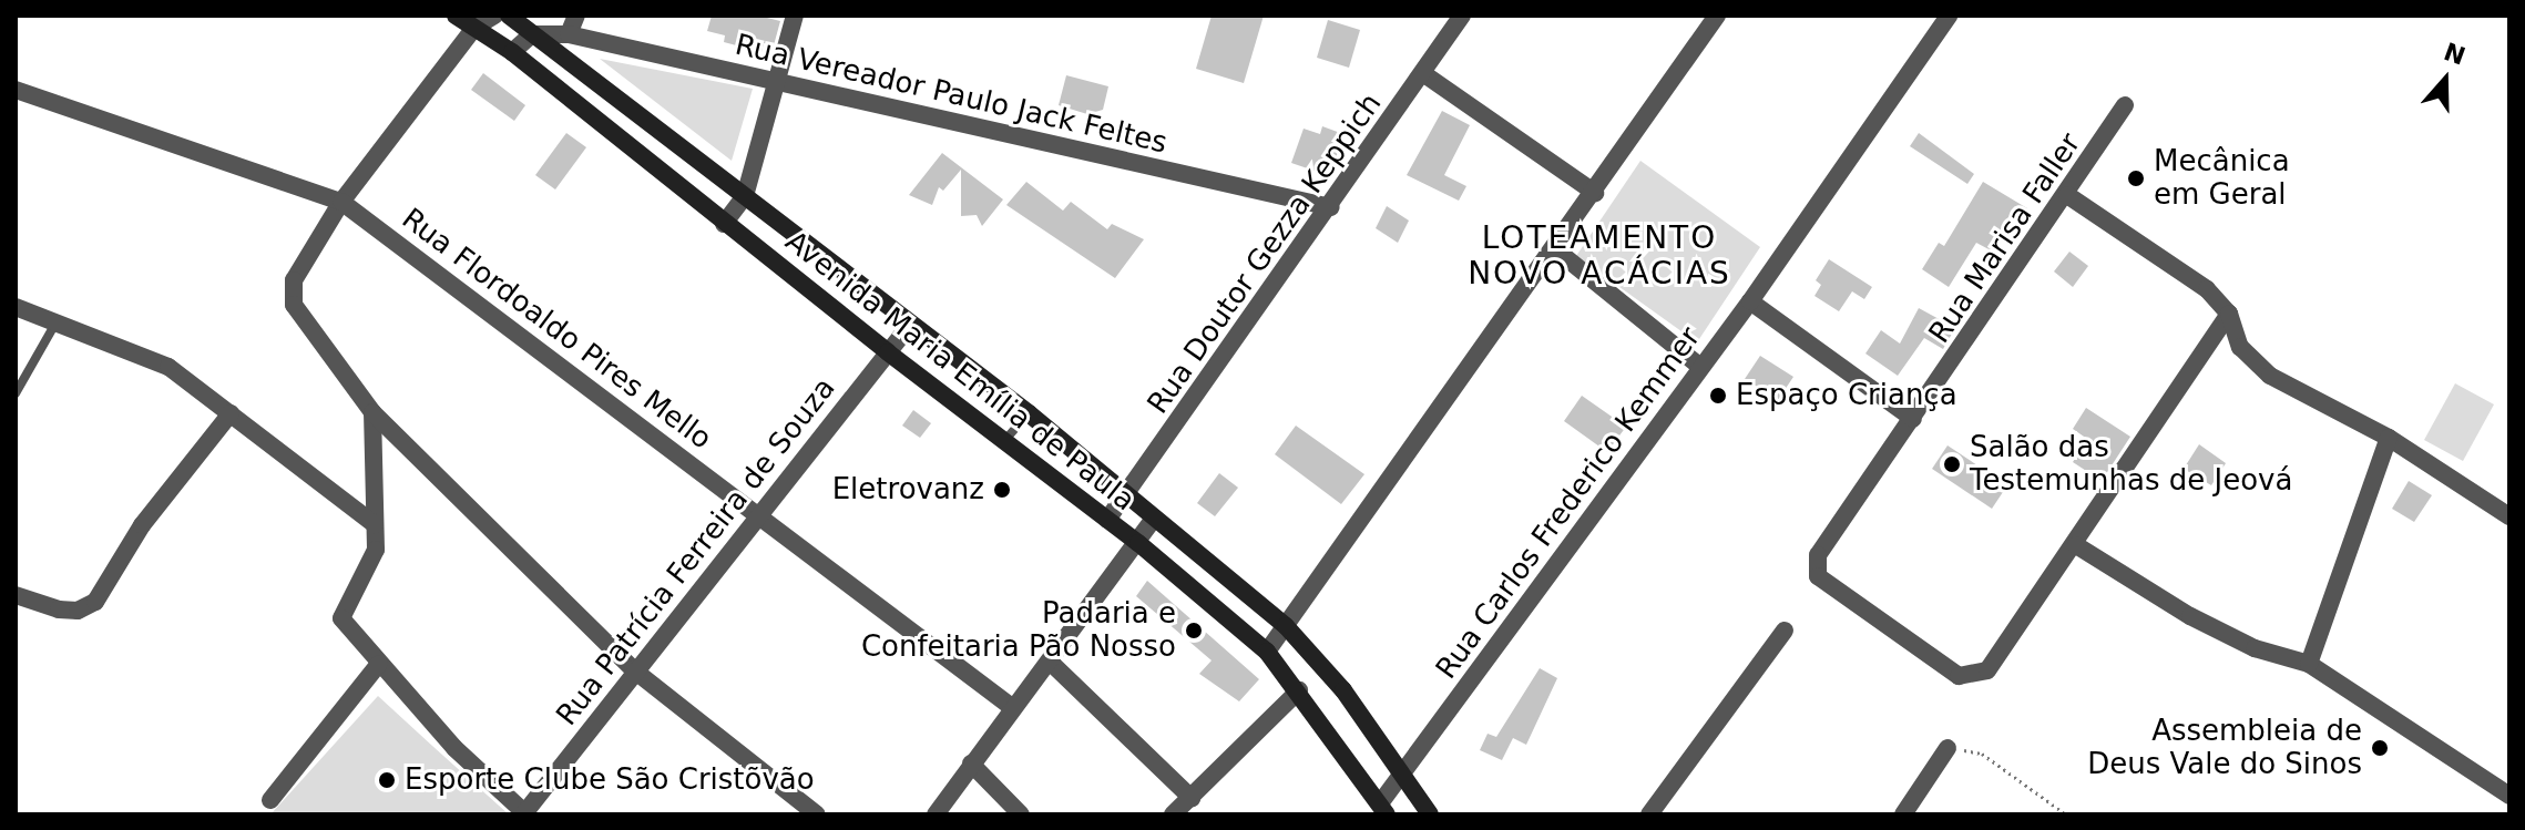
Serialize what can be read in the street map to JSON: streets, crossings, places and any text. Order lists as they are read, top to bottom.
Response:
{
  "streets": {
    "main road": ["Avenida Maria Emília de Paula"],
    "street": [
      "Rua Vereador Paulo Jack Feltes",
      "Rua Marisa Faller",
      "Rua Doutor Gezza Keppich",
      "Rua Flordoaldo Pires Mello",
      "Rua Carlos Frederico Kemmer",
      "Rua Patrícia Ferreira de Souza"
    ]
  },
  "crossings": [
    ["Rua Vereador Paulo Jack Feltes", "Rua Doutor Gezza Keppich"],
    ["Rua Vereador Paulo Jack Feltes", "Avenida Maria Emília de Paula"],
    ["Rua Doutor Gezza Keppich", "Avenida Maria Emília de Paula"],
    ["Rua Flordoaldo Pires Mello", "Rua Patrícia Ferreira de Souza"],
    ["Avenida Maria Emília de Paula", "Rua Carlos Frederico Kemmer"],
    ["Avenida Maria Emília de Paula", "Rua Patrícia Ferreira de Souza"]
  ],
  "districts": ["LOTEAMENTO NOVO ACÁCIAS"],
  "places": [
    "Mecânica em Geral",
    "Espaço Criança",
    "Salão das Testemunhas de Jeová",
    "Eletrovanz",
    "Padaria e Confeitaria Pão Nosso",
    "Assembleia de Deus Vale do Sinos",
    "Esporte Clube São Cristõvão"
  ],
  "north": "top"
}
